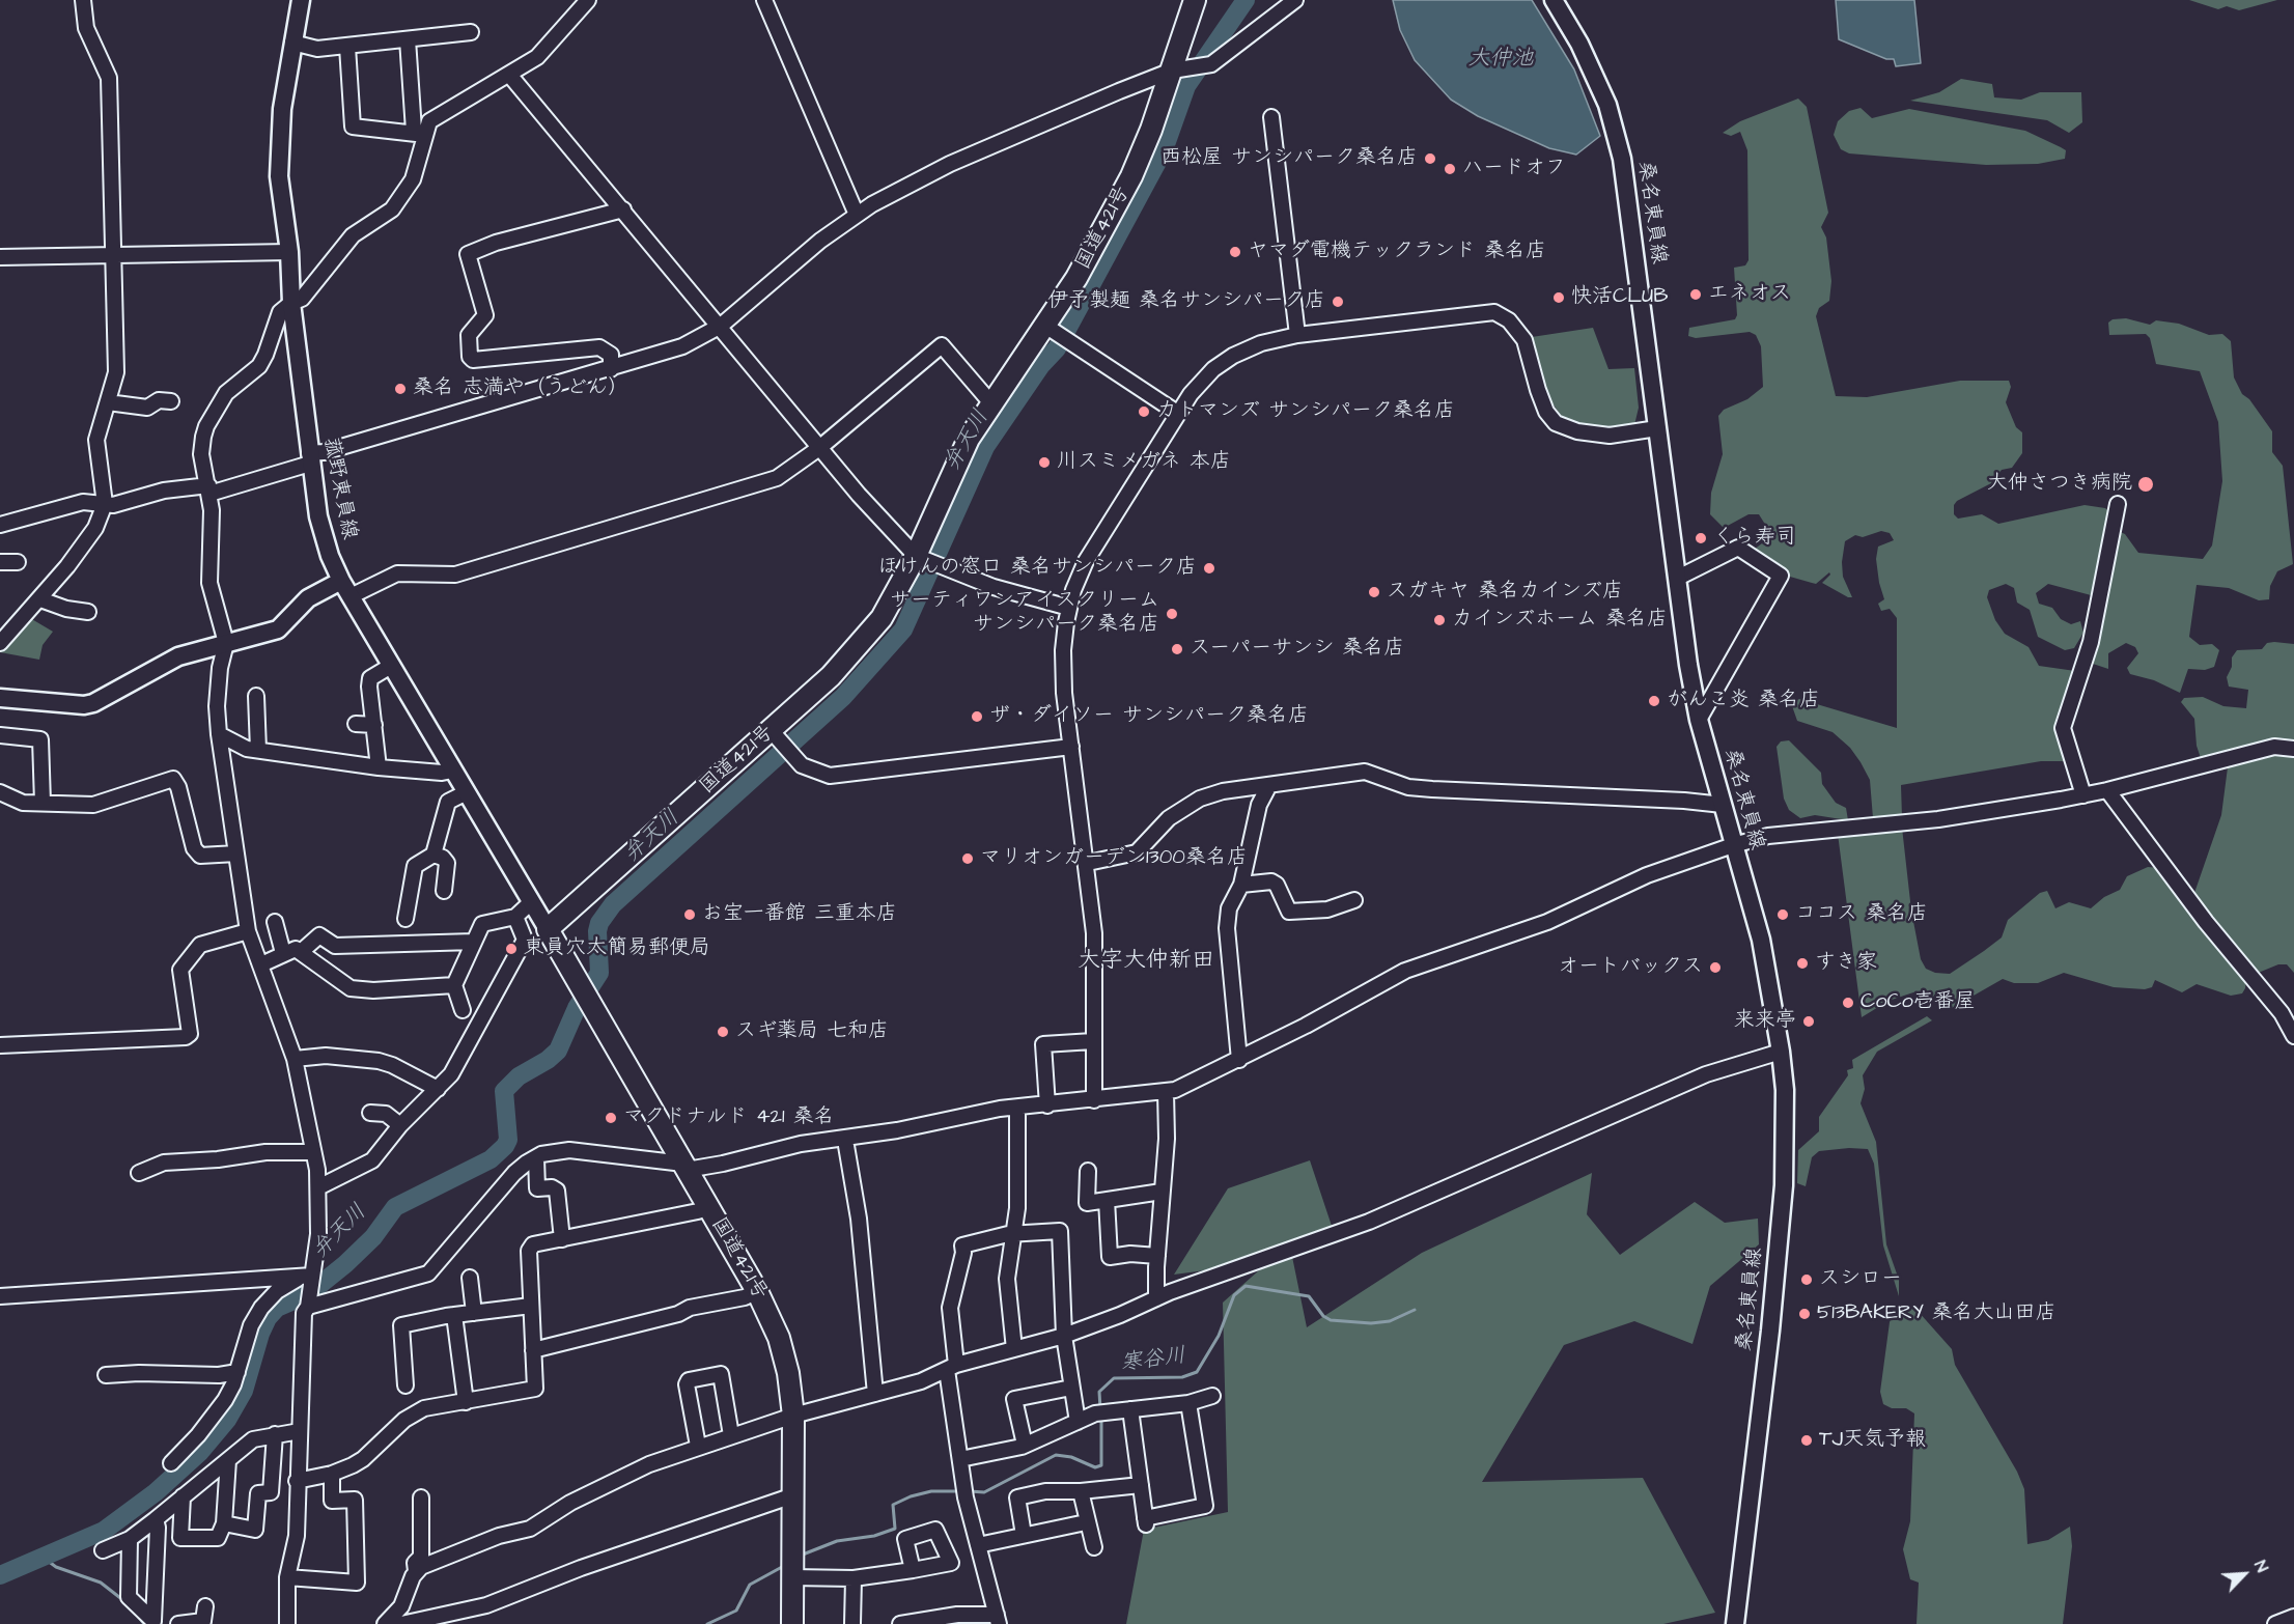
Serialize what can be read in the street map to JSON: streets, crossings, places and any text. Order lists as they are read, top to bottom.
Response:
{
  "streets": {
    "highway": ["国道421号"],
    "main road": ["桑名東員線", "菰野東員線"]
  },
  "crossings": [
    ["国道421号", "菰野東員線"]
  ],
  "districts": ["大字大仲新田"],
  "water": ["大仲池", "弁天川", "寒谷川"],
  "places": [
    "西松屋 サンシパーク桑名店",
    "ハードオフ",
    "ヤマダ電機テックランド 桑名店",
    "エネオス",
    "快活CLUB",
    "伊予製麺 桑名サンシパーク店",
    "桑名 志満や（うどん）",
    "カトマンズ サンシパーク桑名店",
    "川スミメガネ 本店",
    "大仲さつき病院",
    "くら寿司",
    "ほけんの窓口 桑名サンシパーク店",
    "スガキヤ 桑名カインズ店",
    "サーティワンアイスクリーム サンシパーク桑名店",
    "カインズホーム 桑名店",
    "スーパーサンシ 桑名店",
    "がんこ炎 桑名店",
    "ザ・ダイソー サンシパーク桑名店",
    "マリオンガーデン1300桑名店",
    "お宝一番館 三重本店",
    "ココス 桑名店",
    "東員穴太簡易郵便局",
    "すき家",
    "オートバックス",
    "CoCo壱番屋",
    "来来亭",
    "スギ薬局 七和店",
    "マクドナルド 421 桑名",
    "スシロー",
    "513BAKERY 桑名大山田店",
    "TJ天気予報"
  ],
  "north": "top right"
}
